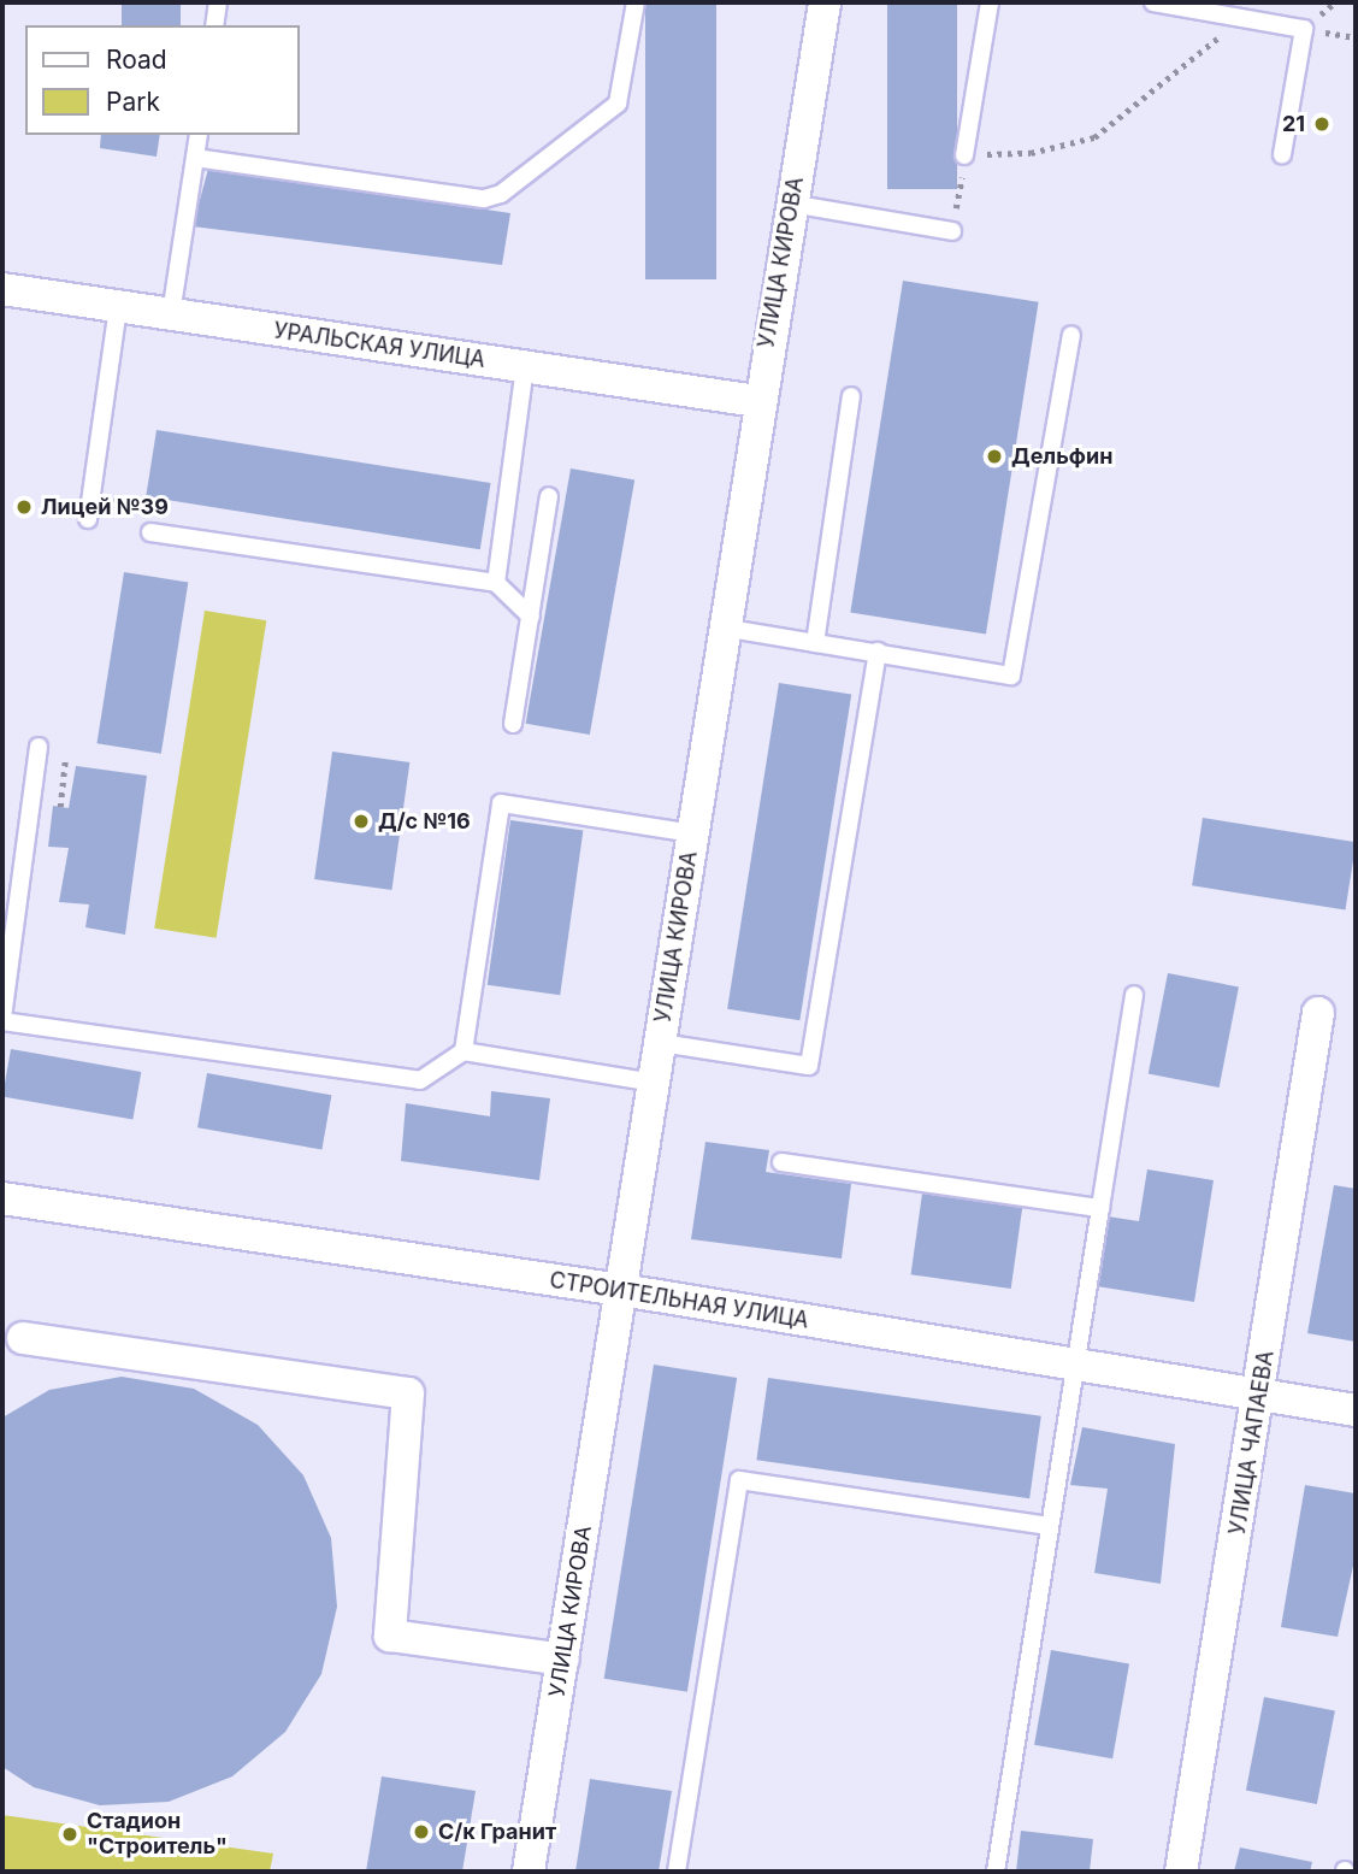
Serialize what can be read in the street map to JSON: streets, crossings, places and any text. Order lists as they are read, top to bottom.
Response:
{
  "streets": {
    "street": [
      "УЛИЦА КИРОВА",
      "УРАЛЬСКАЯ УЛИЦА",
      "СТРОИТЕЛЬНАЯ УЛИЦА",
      "УЛИЦА ЧАПАЕВА"
    ]
  },
  "crossings": [
    ["УЛИЦА КИРОВА", "УРАЛЬСКАЯ УЛИЦА"],
    ["УЛИЦА КИРОВА", "СТРОИТЕЛЬНАЯ УЛИЦА"],
    ["СТРОИТЕЛЬНАЯ УЛИЦА", "УЛИЦА ЧАПАЕВА"]
  ],
  "places": [
    "21",
    "Дельфин",
    "Лицей №39",
    "Д/с №16",
    "С/к Гранит",
    "Стадион \"Строитель\""
  ],
  "legend": ["Road", "Park"]
}
